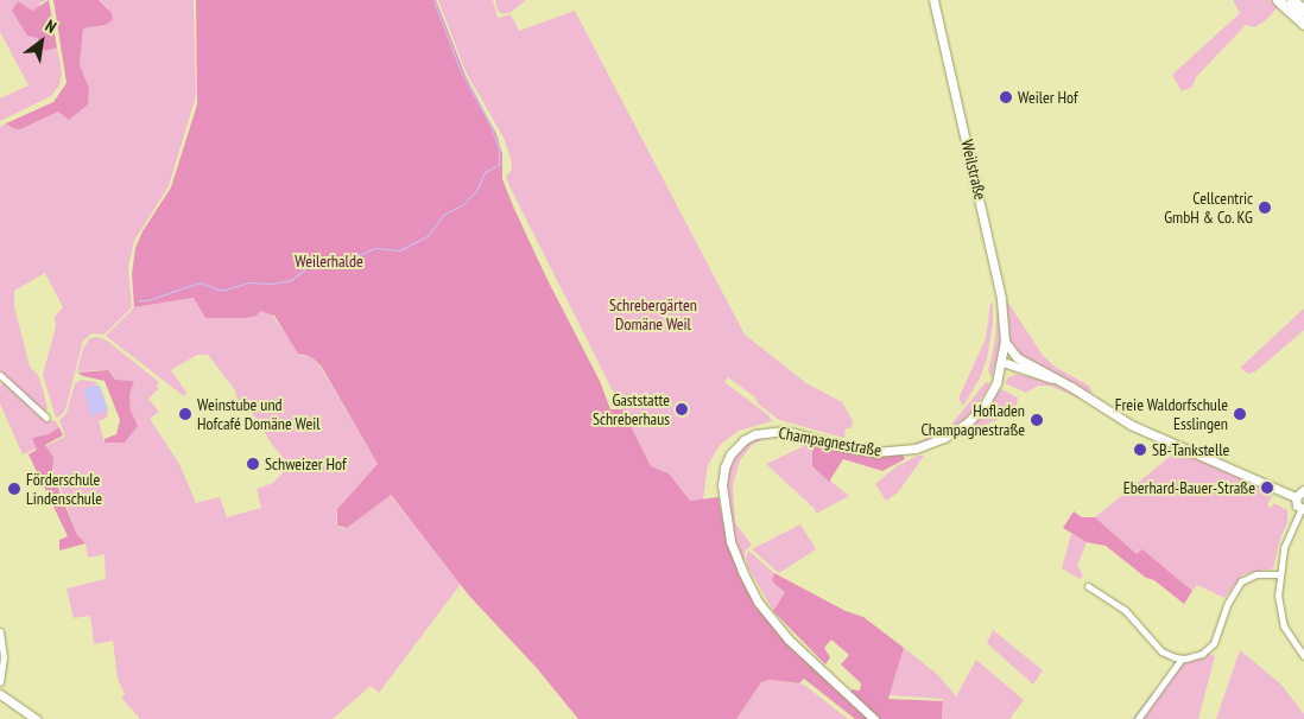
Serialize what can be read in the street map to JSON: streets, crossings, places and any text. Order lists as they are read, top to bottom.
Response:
{
  "streets": {
    "main road": ["Weilstraße", "Champagnestraße"]
  },
  "crossings": [
    ["Weilstraße", "Champagnestraße"]
  ],
  "parks": ["Weilerhalde", "Schrebergärten Domäne Weil"],
  "places": [
    "Weiler Hof",
    "Cellcentric GmbH & Co. KG",
    "Gaststatte Schreberhaus",
    "Weinstube und Hofcafé Domäne Weil",
    "Freie Waldorfschule Esslingen",
    "Hofladen Champagnestraße",
    "SB-Tankstelle",
    "Schweizer Hof",
    "Eberhard-Bauer-Straße",
    "Förderschule Lindenschule"
  ],
  "north": "top right"
}
